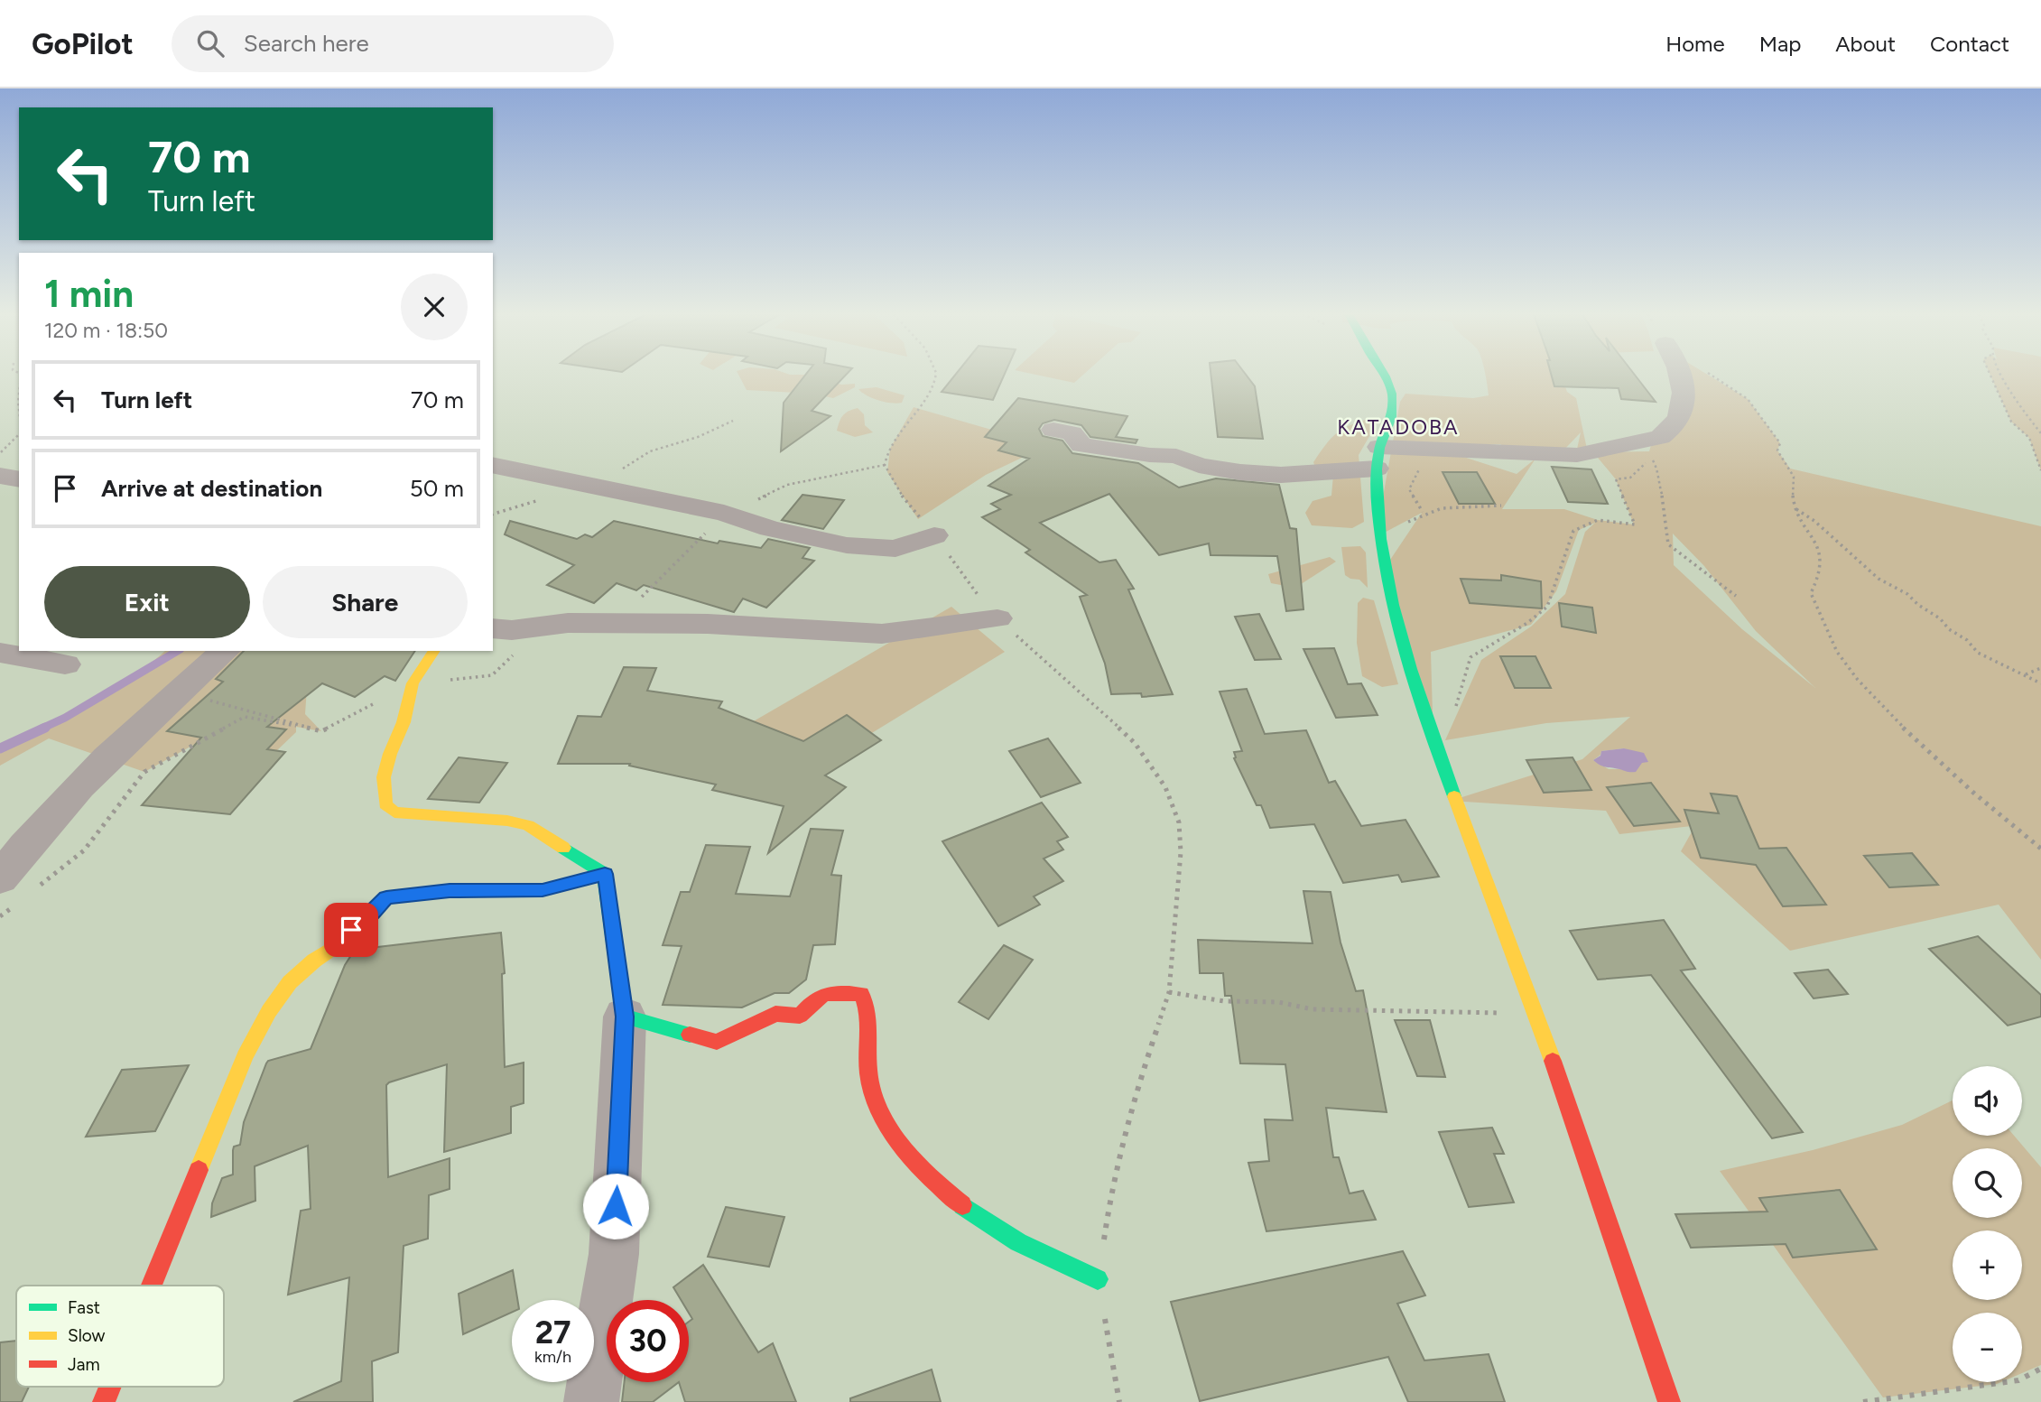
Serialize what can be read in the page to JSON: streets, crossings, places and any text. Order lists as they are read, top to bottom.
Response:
{
  "districts": ["KATADOBA"],
  "legend": ["Fast", "Slow", "Jam"],
  "page": {
    "header": "GoPilot",
    "search": "Search here",
    "nav": [
      "Home",
      "Map",
      "About",
      "Contact"
    ],
    "turn": ["70 m", "Turn left"],
    "heading": ["1 min", "120 m · 18:50"],
    "list": [
      {
        "name": "Turn left",
        "value": "70 m"
      },
      {
        "name": "Arrive at destination",
        "value": "50 m"
      }
    ],
    "buttons": ["Exit", "Share"],
    "map_buttons": ["+", "−"],
    "speed": "27 km/h",
    "limit": "30"
  }
}
